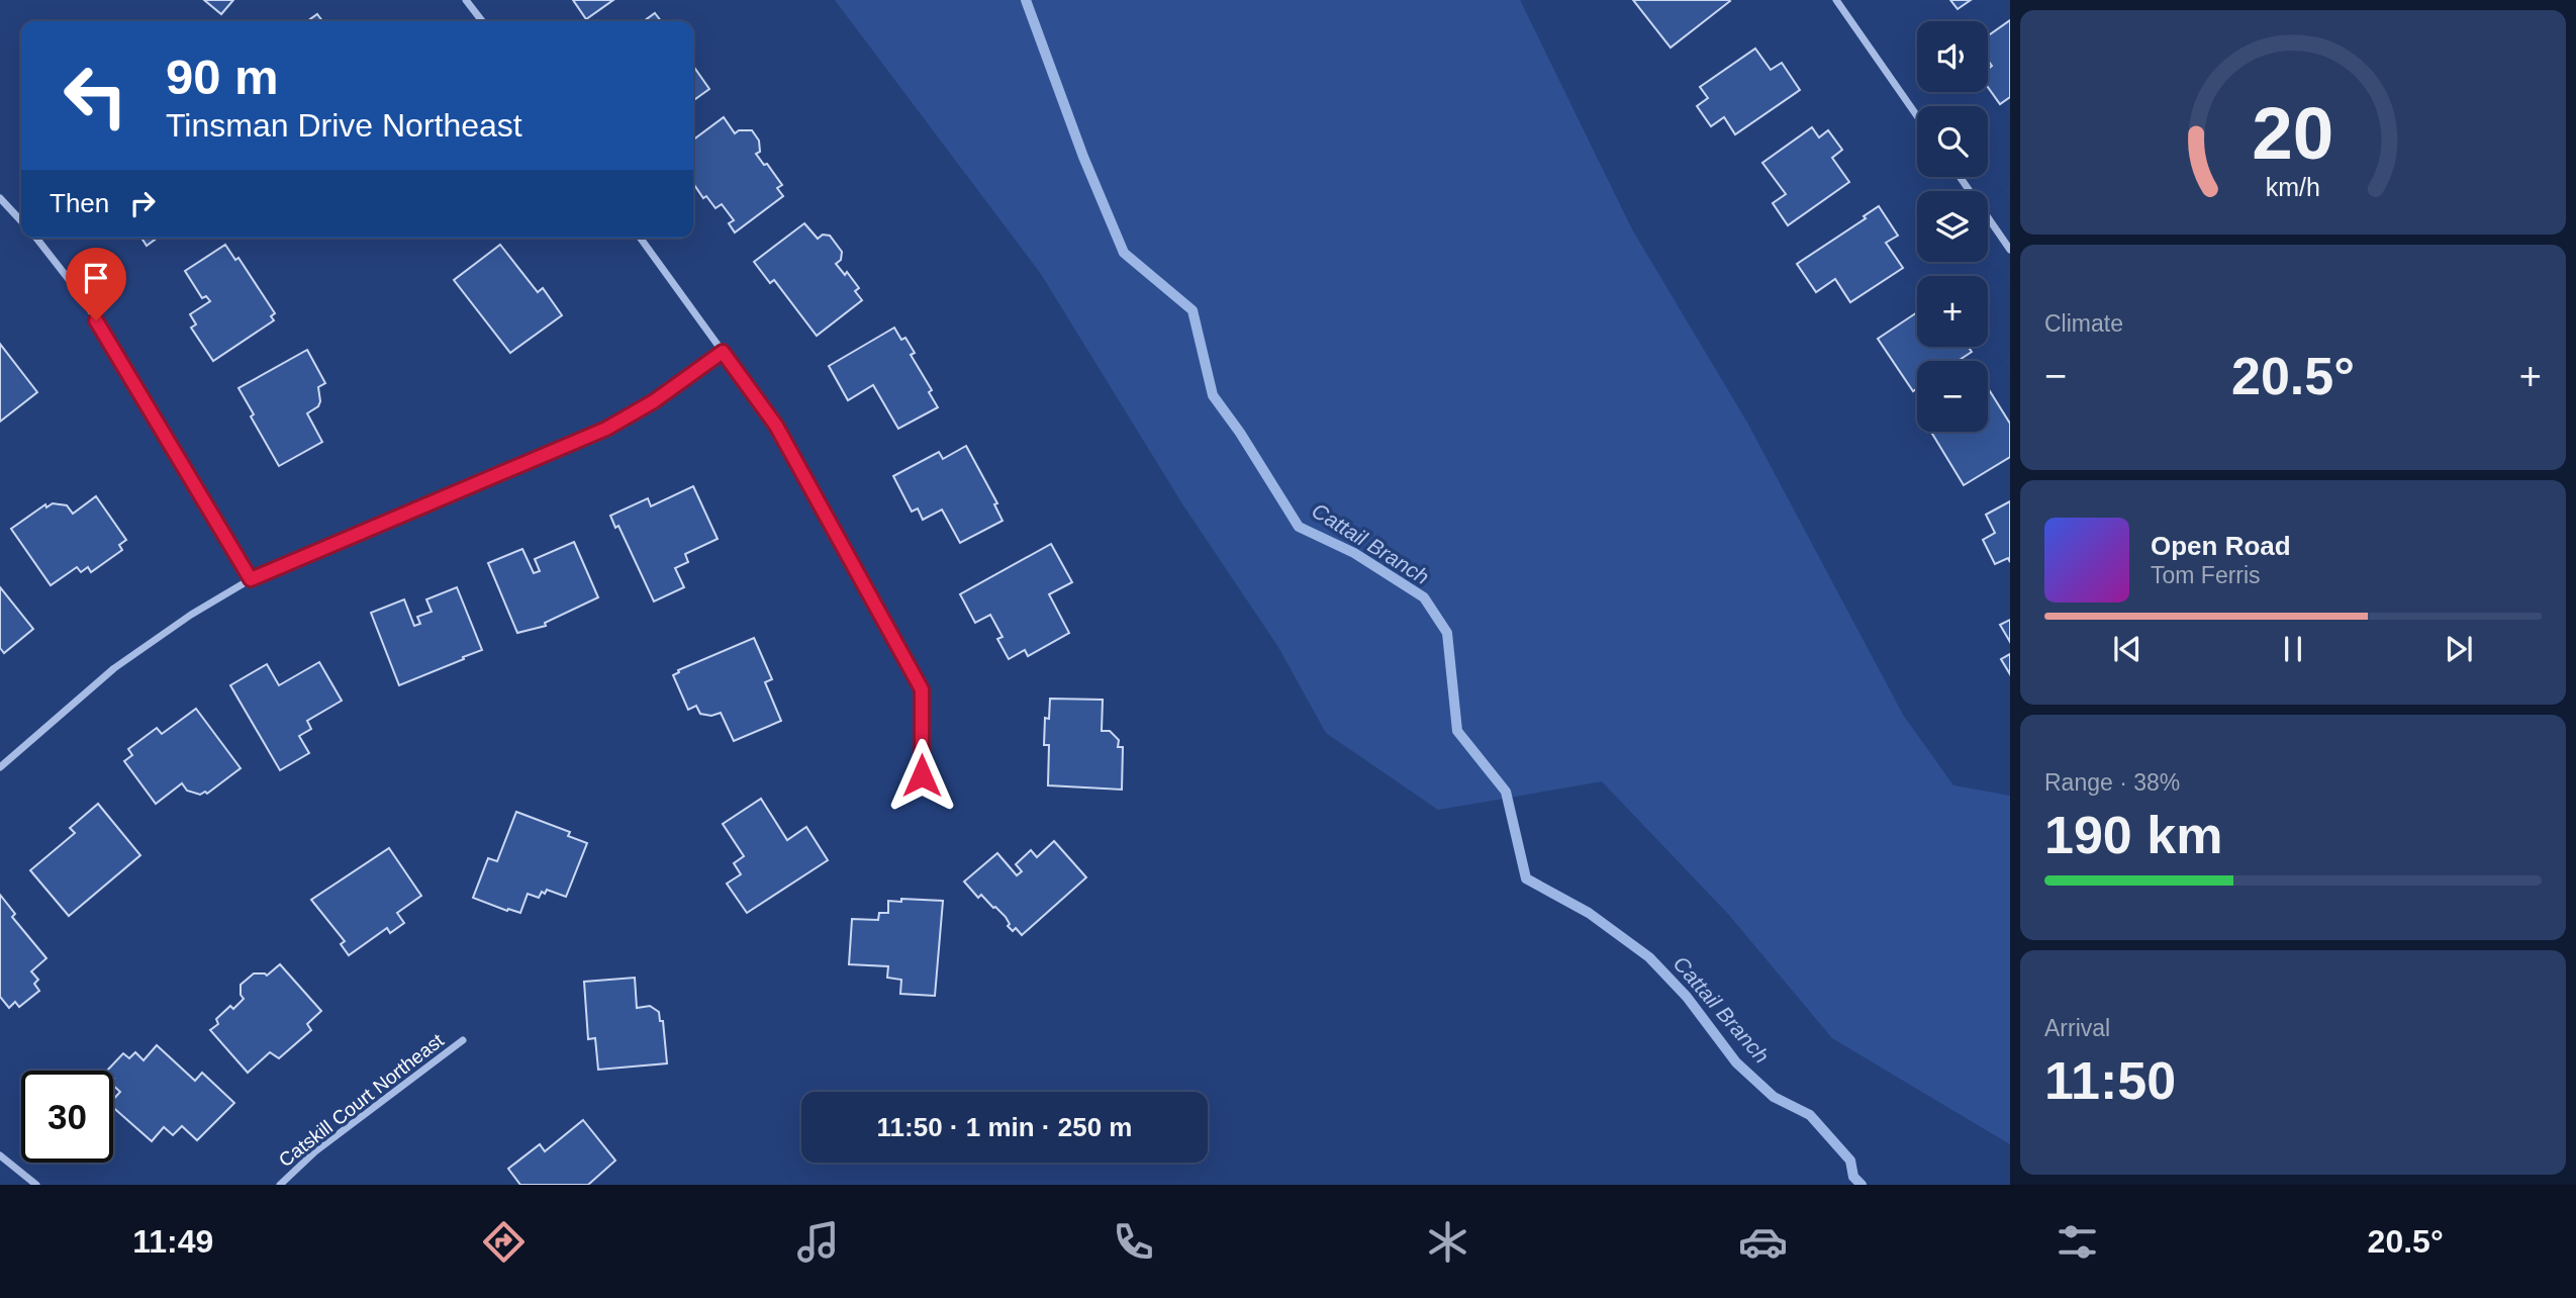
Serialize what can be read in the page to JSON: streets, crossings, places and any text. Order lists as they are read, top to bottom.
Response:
{
  "streets": {
    "street": ["Catskill Court Northeast"]
  },
  "water": ["Cattail Branch"],
  "page": {
    "map_buttons": ["+", "−"],
    "turn": ["90 m", "Tinsman Drive Northeast"],
    "then": "Then",
    "tile": [
      "Climate",
      ["Range · 38%", "190 km"],
      ["Arrival", "11:50"]
    ],
    "heat": ["−", "20.5°", "+"],
    "song": ["Open Road", "Tom Ferris"],
    "limit": "30",
    "trip": "11:50 · 1 min · 250 m",
    "tabs": ["11:49", "20.5°"],
    "gauge": ["20", "km/h"]
  }
}
